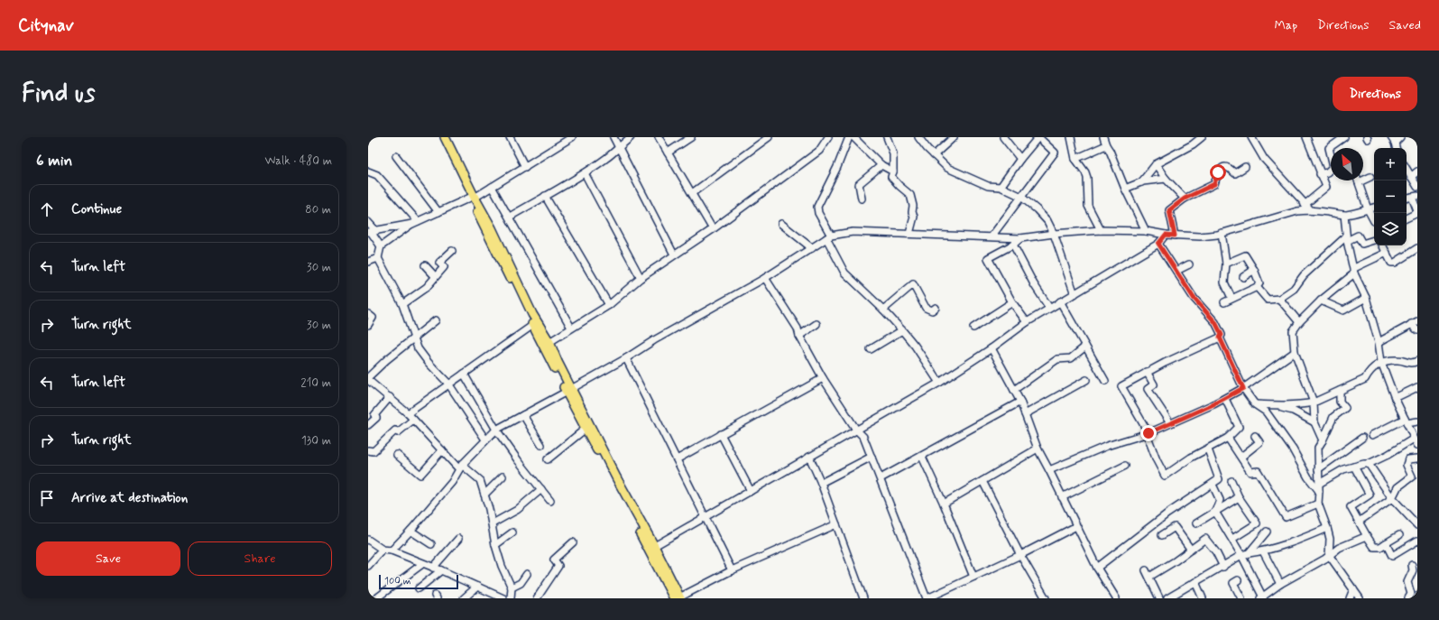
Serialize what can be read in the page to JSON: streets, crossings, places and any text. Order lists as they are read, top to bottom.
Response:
{
  "scale_bar": "100 m",
  "north": "top left",
  "page": {
    "header": "Citynav",
    "nav": ["Map", "Directions", "Saved"],
    "buttons": [
      "Directions",
      ["Save", "Share"]
    ],
    "title": "Find us",
    "heading": ["6 min", "Walk · 480 m"],
    "map_buttons": ["+", "−"],
    "list": [
      ["Continue", "80 m"],
      ["Turn left", "30 m"],
      ["Turn right", "30 m"],
      ["Turn left", "210 m"],
      ["Turn right", "130 m"],
      "Arrive at destination"
    ],
    "scale": "100 m"
  }
}
